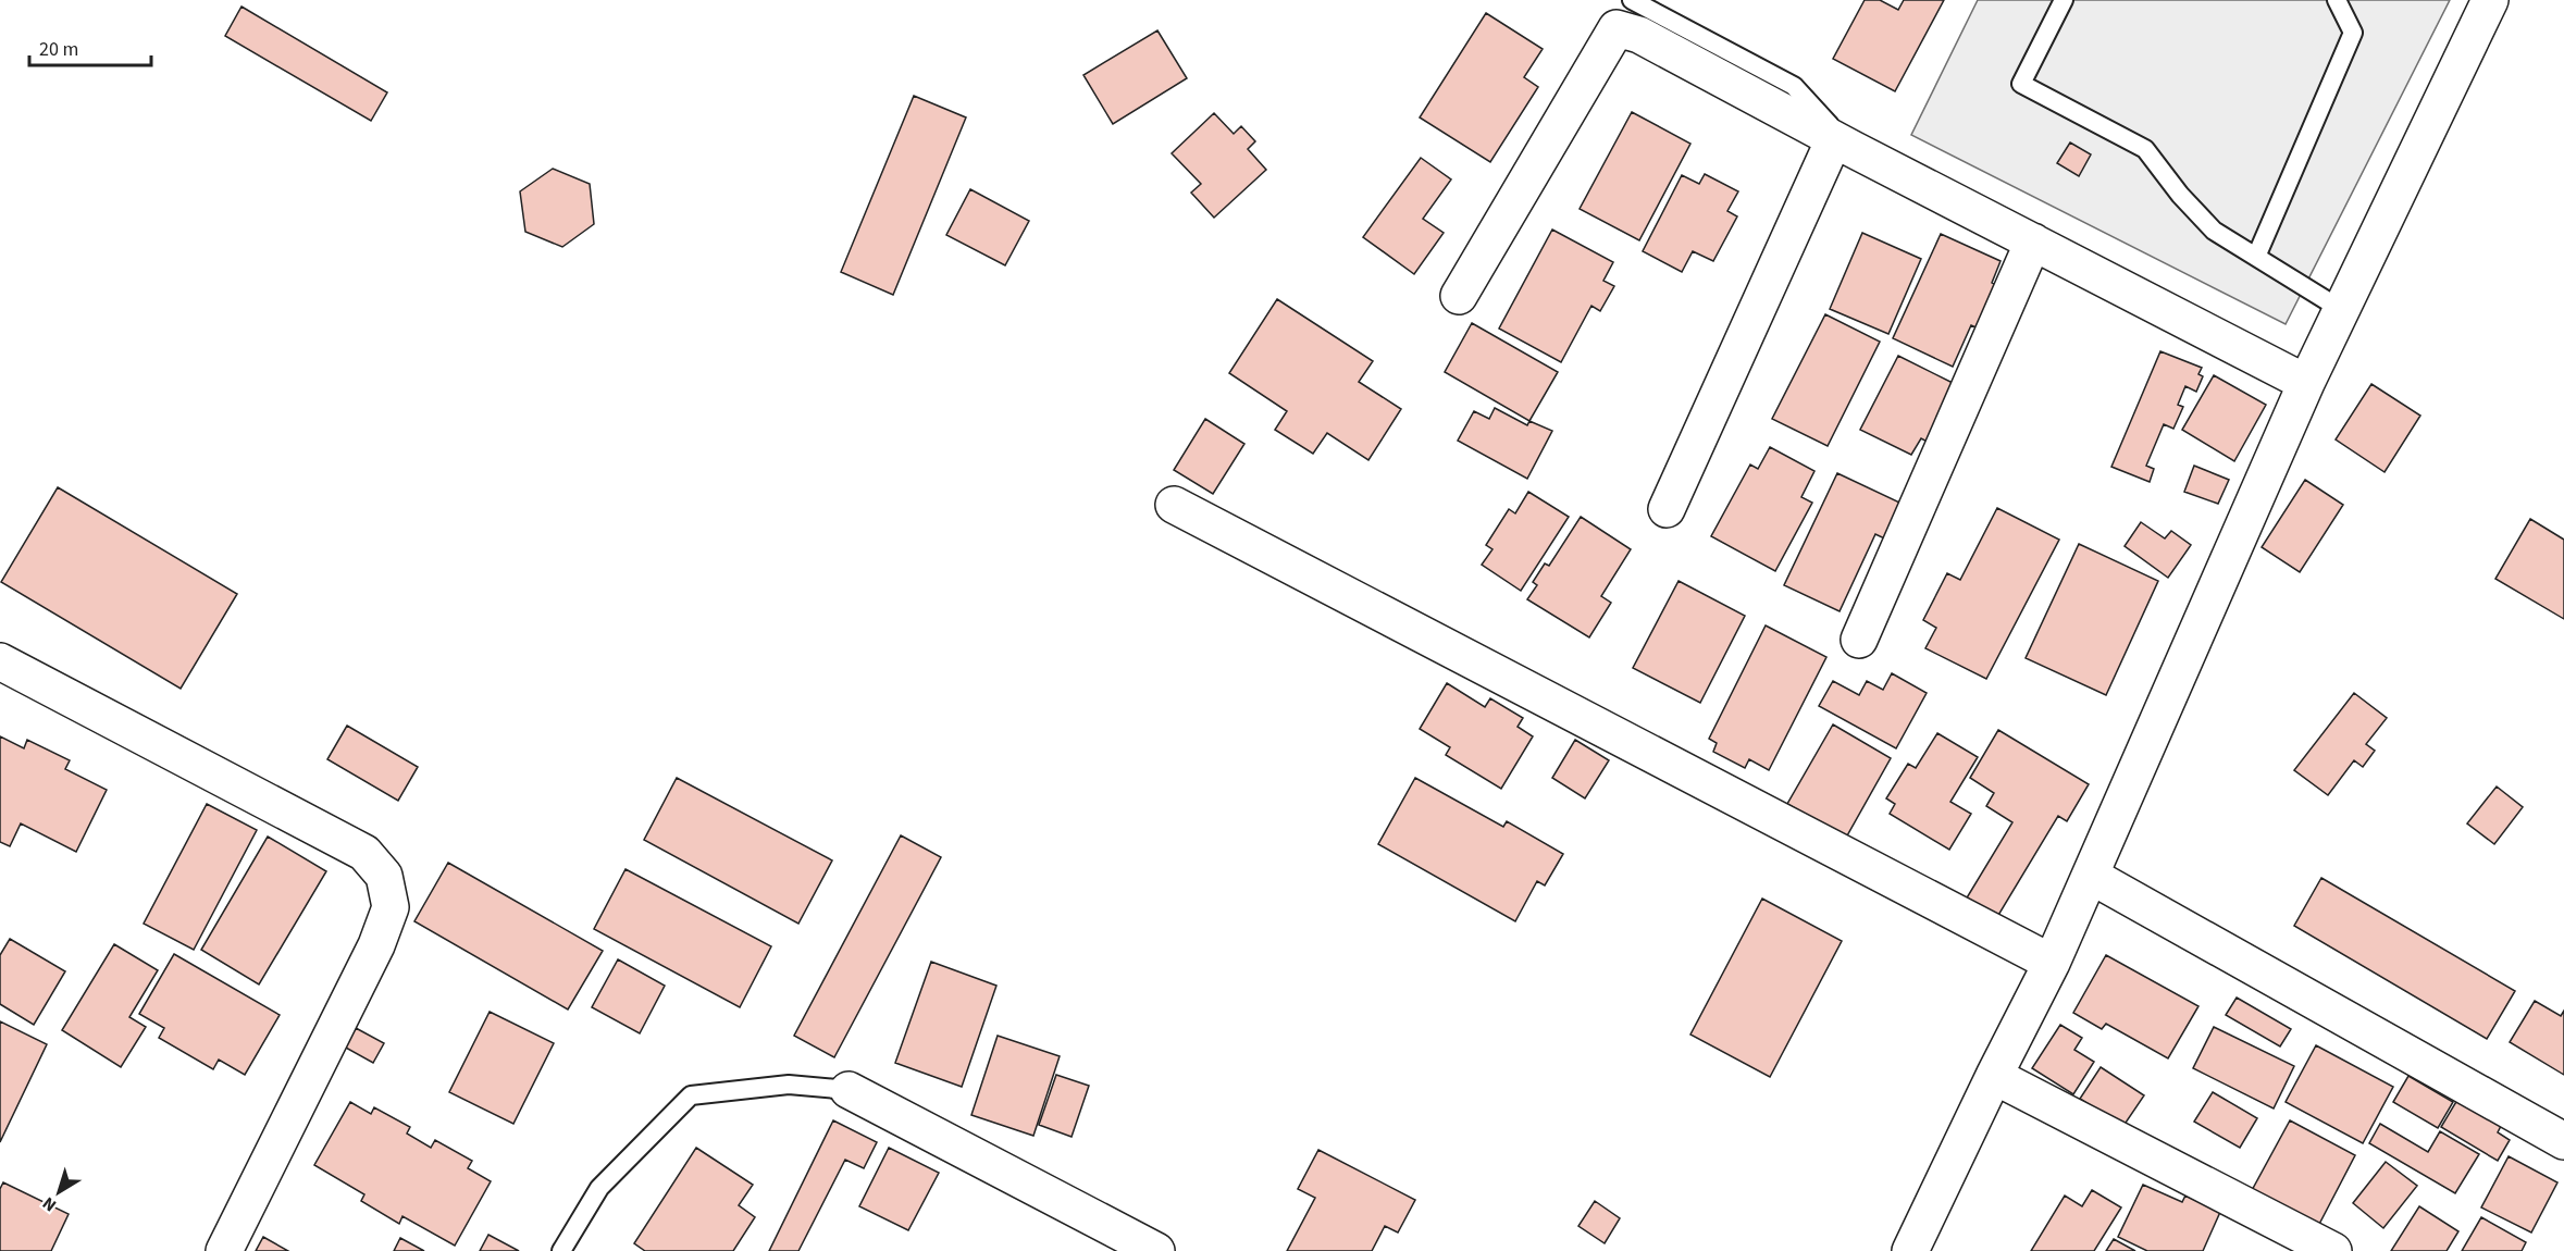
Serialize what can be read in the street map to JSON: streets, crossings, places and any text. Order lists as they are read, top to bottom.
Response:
{
  "scale_bar": "20 m",
  "north": "bottom left"
}
